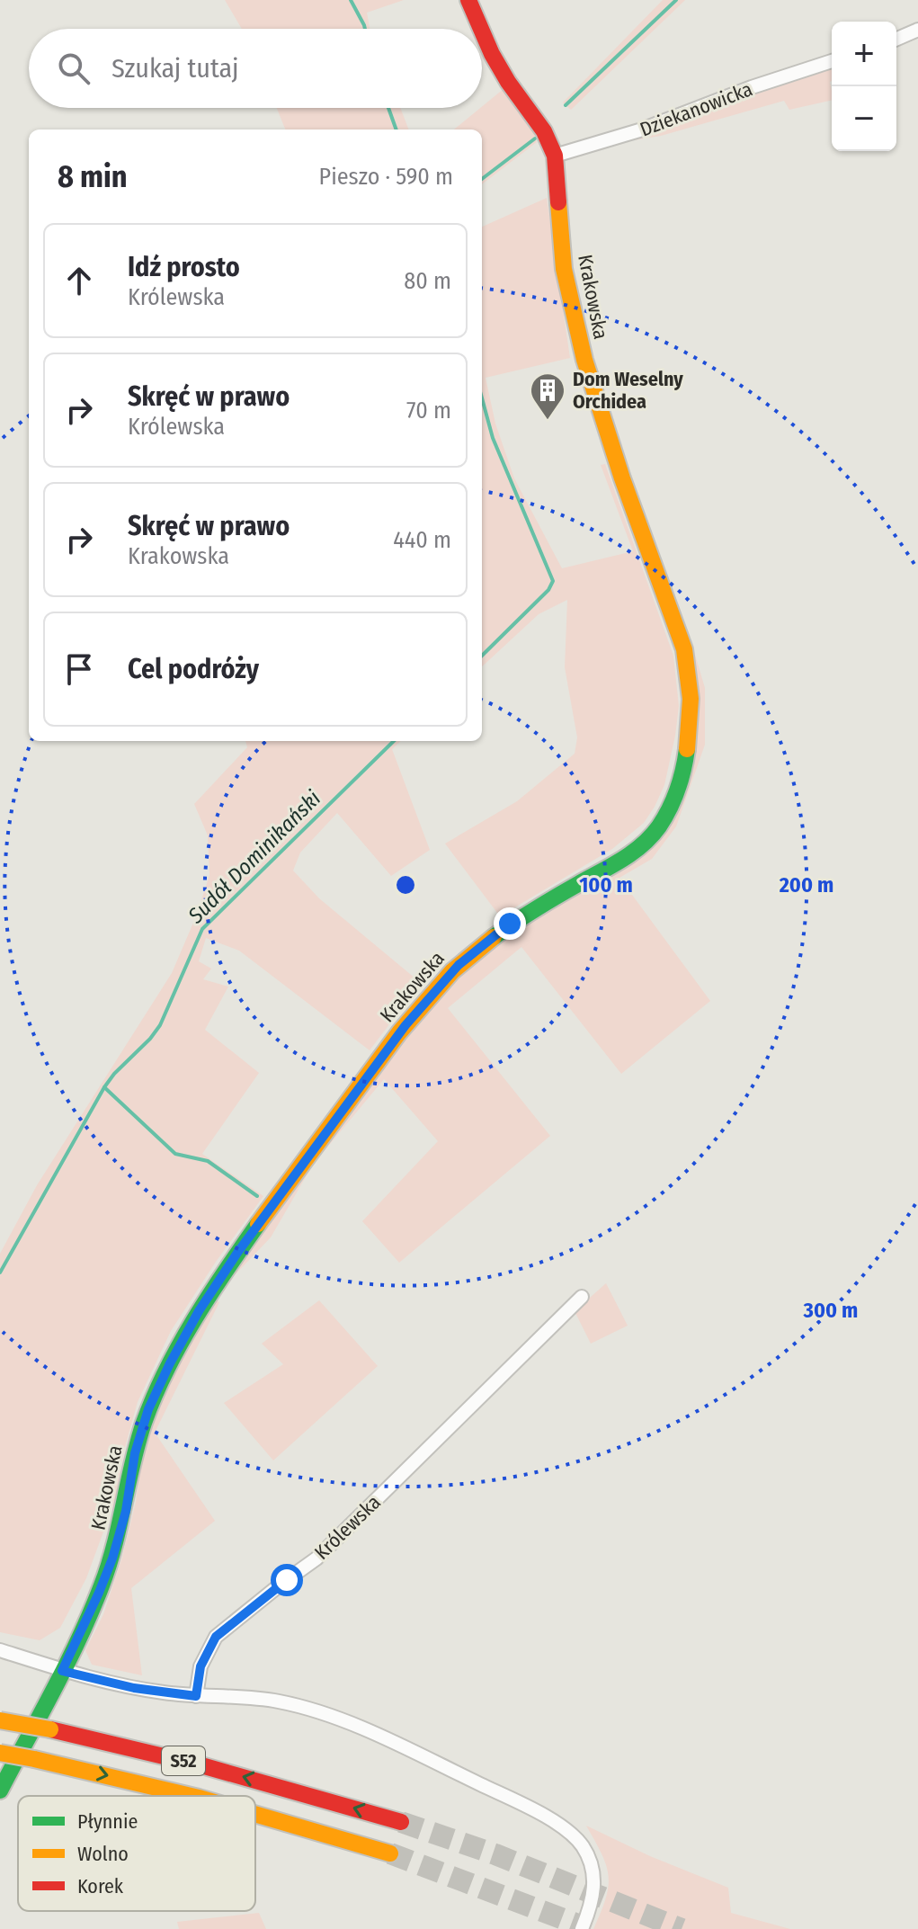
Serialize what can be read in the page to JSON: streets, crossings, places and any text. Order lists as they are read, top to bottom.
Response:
{
  "streets": {
    "main road": ["Krakowska", "S52"],
    "street": ["Dziekanowicka", "Królewska"]
  },
  "crossings": [
    ["Dziekanowicka", "Krakowska"]
  ],
  "water": ["Sudół Dominikański"],
  "places": {
    "building": ["Dom Weselny Orchidea"]
  },
  "legend": ["Płynnie", "Wolno", "Korek"],
  "page": {
    "map_buttons": ["+", "−"],
    "search": "Szukaj tutaj",
    "heading": ["8 min", "Pieszo · 590 m"],
    "list": [
      ["Idź prosto", "Królewska", "80 m"],
      ["Skręć w prawo", "Królewska", "70 m"],
      ["Skręć w prawo", "Krakowska", "440 m"],
      "Cel podróży"
    ]
  },
  "rings": ["100 m", "200 m", "300 m"]
}
